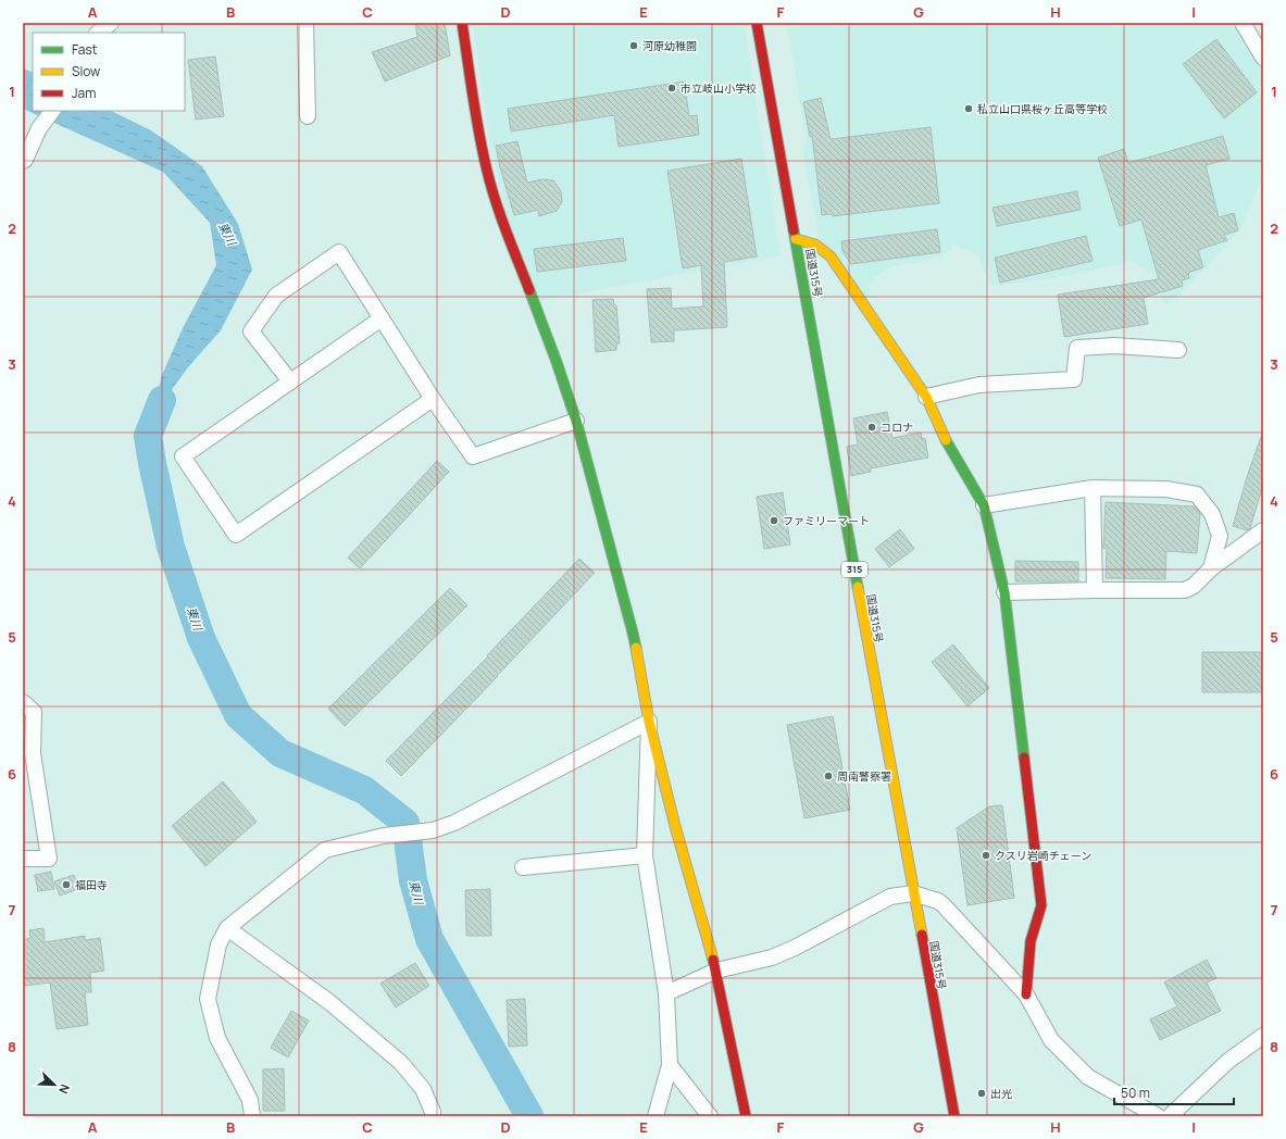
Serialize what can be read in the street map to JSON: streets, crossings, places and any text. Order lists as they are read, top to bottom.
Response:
{
  "streets": {
    "main road": ["国道315号", "315"]
  },
  "water": ["東川"],
  "places": [
    "河原幼稚園",
    "市立岐山小学校",
    "私立山口県桜ヶ丘高等学校",
    "コロナ",
    "ファミリーマート",
    "周南警察署",
    "クスリ岩崎チェーン",
    "福田寺",
    "出光"
  ],
  "legend": ["Fast", "Slow", "Jam"],
  "scale_bar": "50 m",
  "north": "bottom right",
  "grid": {
    "columns": [
      "A",
      "B",
      "C",
      "D",
      "E",
      "F",
      "G",
      "H",
      "I"
    ],
    "rows": [
      "1",
      "2",
      "3",
      "4",
      "5",
      "6",
      "7",
      "8"
    ]
  }
}
